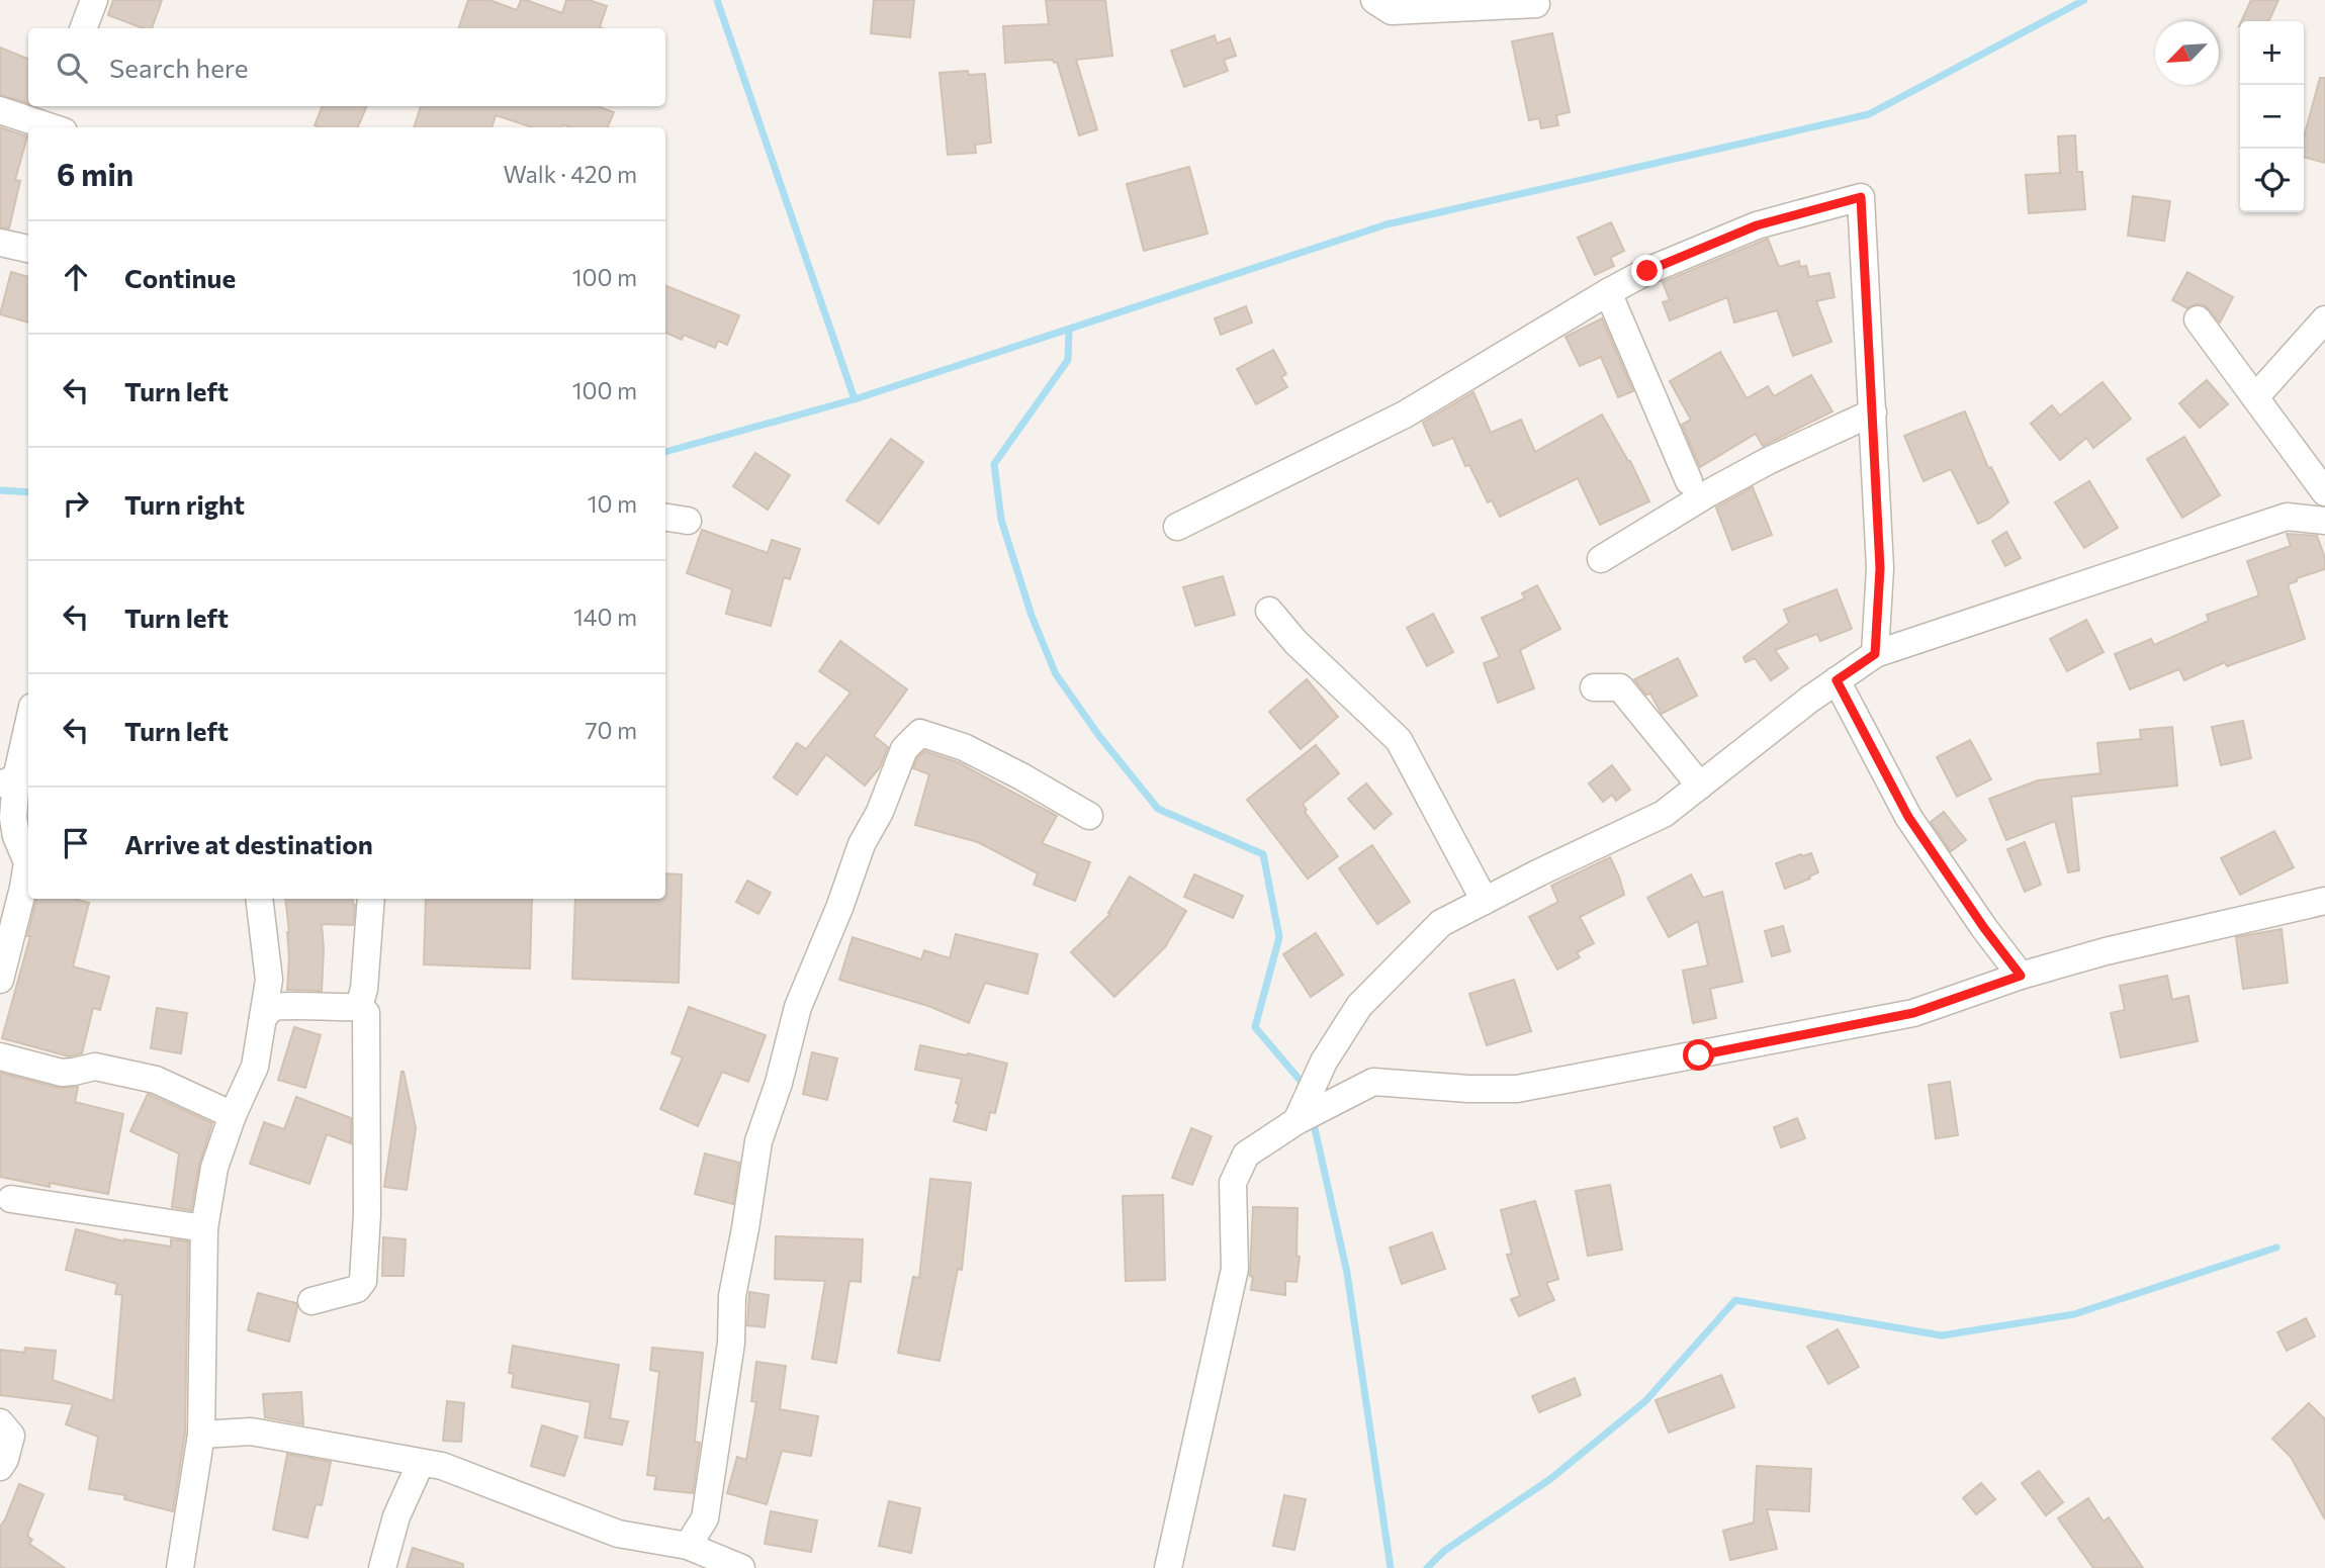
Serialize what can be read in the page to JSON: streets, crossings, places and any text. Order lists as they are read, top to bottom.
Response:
{
  "north": "bottom left",
  "page": {
    "map_buttons": ["+", "−"],
    "search": "Search here",
    "heading": ["6 min", "Walk · 420 m"],
    "list": [
      ["Continue", "100 m"],
      ["Turn left", "100 m"],
      ["Turn right", "10 m"],
      ["Turn left", "140 m"],
      ["Turn left", "70 m"],
      "Arrive at destination"
    ]
  }
}
